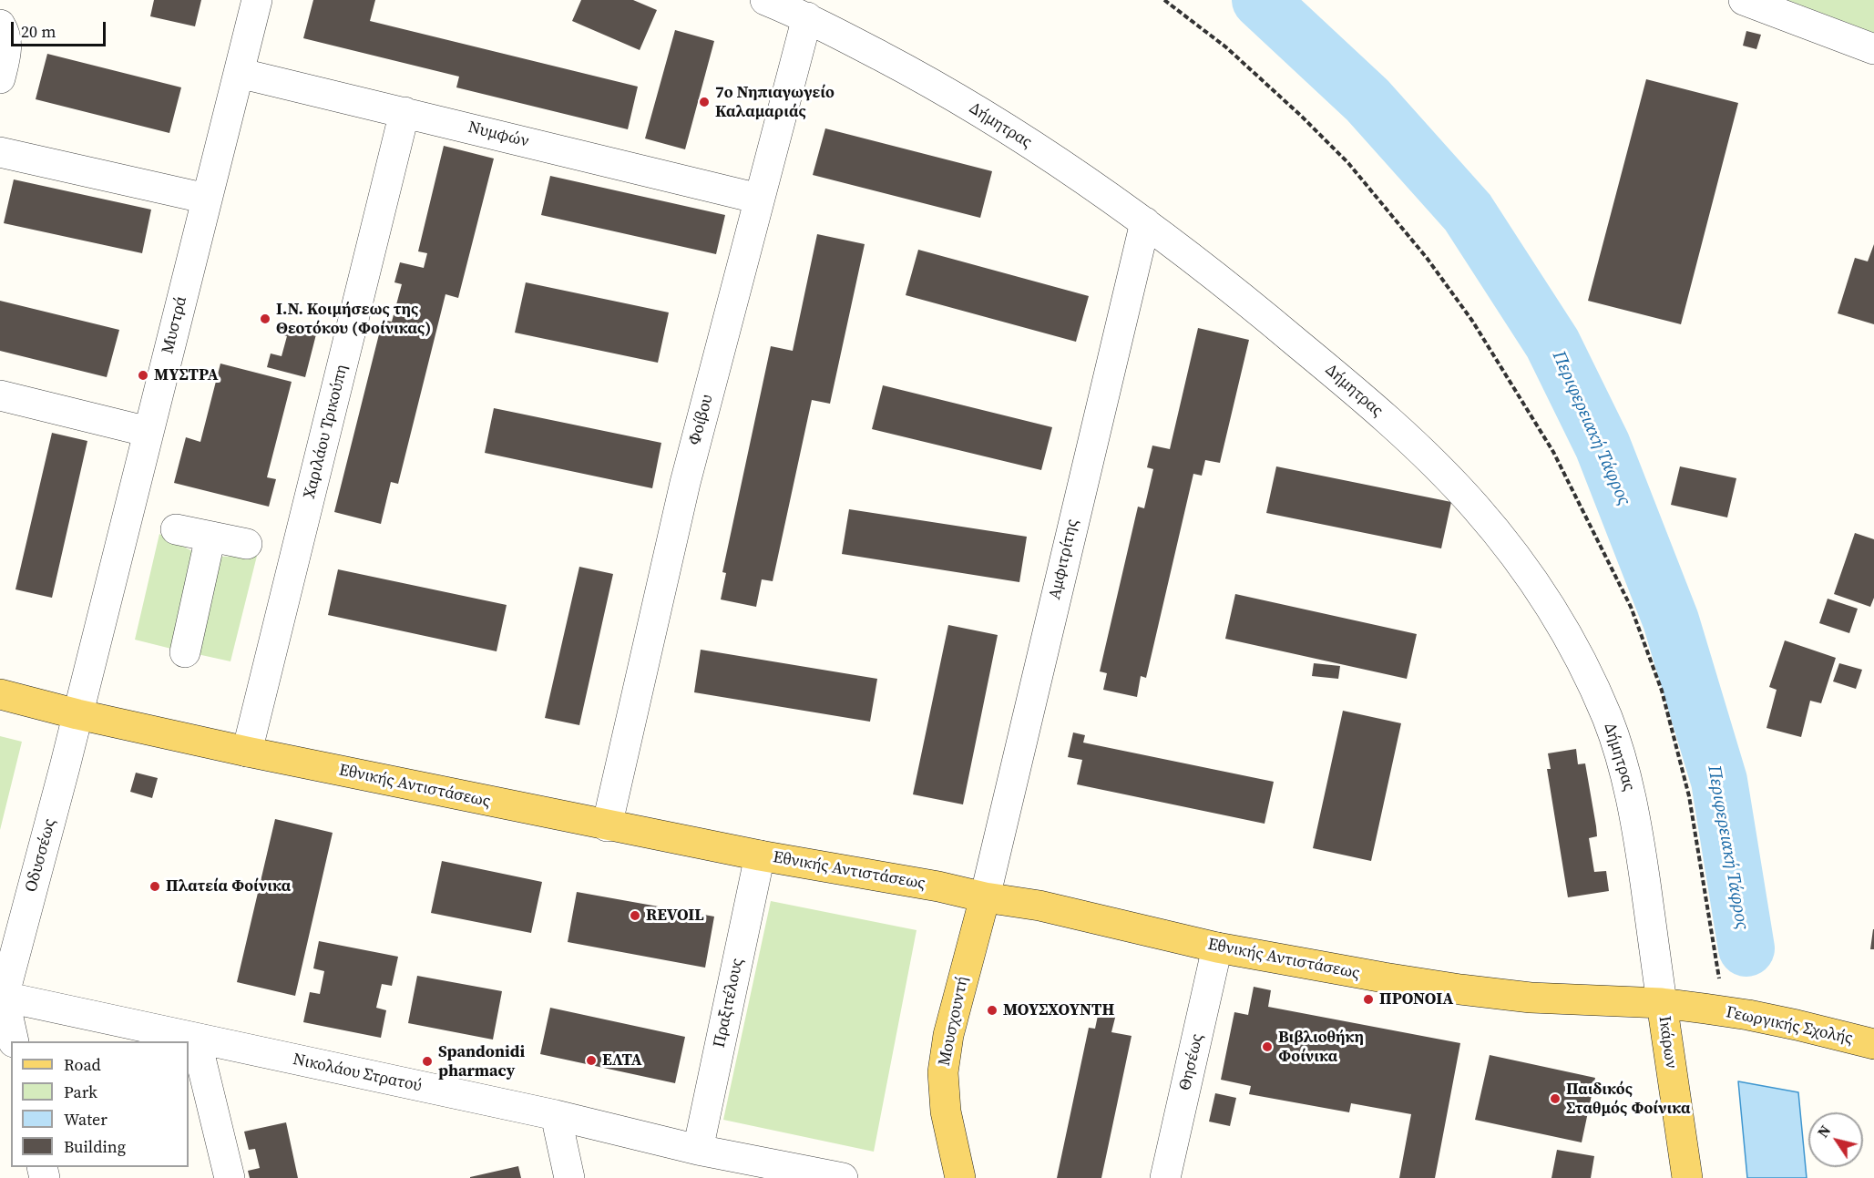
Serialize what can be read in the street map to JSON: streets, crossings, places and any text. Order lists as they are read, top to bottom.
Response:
{
  "streets": {
    "main road": [
      "Εθνικής Αντιστάσεως",
      "Μουσχουντή",
      "Γεωργικής Σχολής",
      "Ικάρων"
    ],
    "street": [
      "Δήμητρας",
      "Νυμφών",
      "Μυστρά",
      "Φοίβου",
      "Χαριλάου Τρικούπη",
      "Αμφιτρίτης",
      "Οδυσσέως",
      "Πραξιτέλους",
      "Θησέως",
      "Νικολάου Στρατού"
    ]
  },
  "crossings": [
    ["Δήμητρας", "Φοίβου"],
    ["Δήμητρας", "Αμφιτρίτης"],
    ["Δήμητρας", "Εθνικής Αντιστάσεως"],
    ["Δήμητρας", "Ικάρων"],
    ["Νυμφών", "Μυστρά"],
    ["Νυμφών", "Φοίβου"],
    ["Νυμφών", "Χαριλάου Τρικούπη"],
    ["Μυστρά", "Εθνικής Αντιστάσεως"],
    ["Μυστρά", "Οδυσσέως"],
    ["Φοίβου", "Εθνικής Αντιστάσεως"],
    ["Χαριλάου Τρικούπη", "Εθνικής Αντιστάσεως"],
    ["Αμφιτρίτης", "Εθνικής Αντιστάσεως"],
    ["Αμφιτρίτης", "Μουσχουντή"],
    ["Εθνικής Αντιστάσεως", "Οδυσσέως"],
    ["Εθνικής Αντιστάσεως", "Πραξιτέλους"],
    ["Εθνικής Αντιστάσεως", "Μουσχουντή"],
    ["Εθνικής Αντιστάσεως", "Γεωργικής Σχολής"],
    ["Εθνικής Αντιστάσεως", "Ικάρων"],
    ["Εθνικής Αντιστάσεως", "Θησέως"],
    ["Οδυσσέως", "Νικολάου Στρατού"],
    ["Πραξιτέλους", "Νικολάου Στρατού"]
  ],
  "water": ["Περιφερειακή Τάφρος"],
  "places": [
    "7ο Νηπιαγωγείο Καλαμαριάς",
    "Ι.Ν. Κοιμήσεως της Θεοτόκου (Φοίνικας)",
    "ΜΥΣΤΡΑ",
    "Πλατεία Φοίνικα",
    "REVOIL",
    "ΠΡΟΝΟΙΑ",
    "ΜΟΥΣΧΟΥΝΤΗ",
    "Βιβλιοθήκη Φοίνικα",
    "ΕΛΤΑ",
    "Spandonidi pharmacy",
    "Παιδικός Σταθμός Φοίνικα"
  ],
  "legend": [
    "Road",
    "Park",
    "Water",
    "Building"
  ],
  "scale_bar": "20 m",
  "north": "top left"
}
